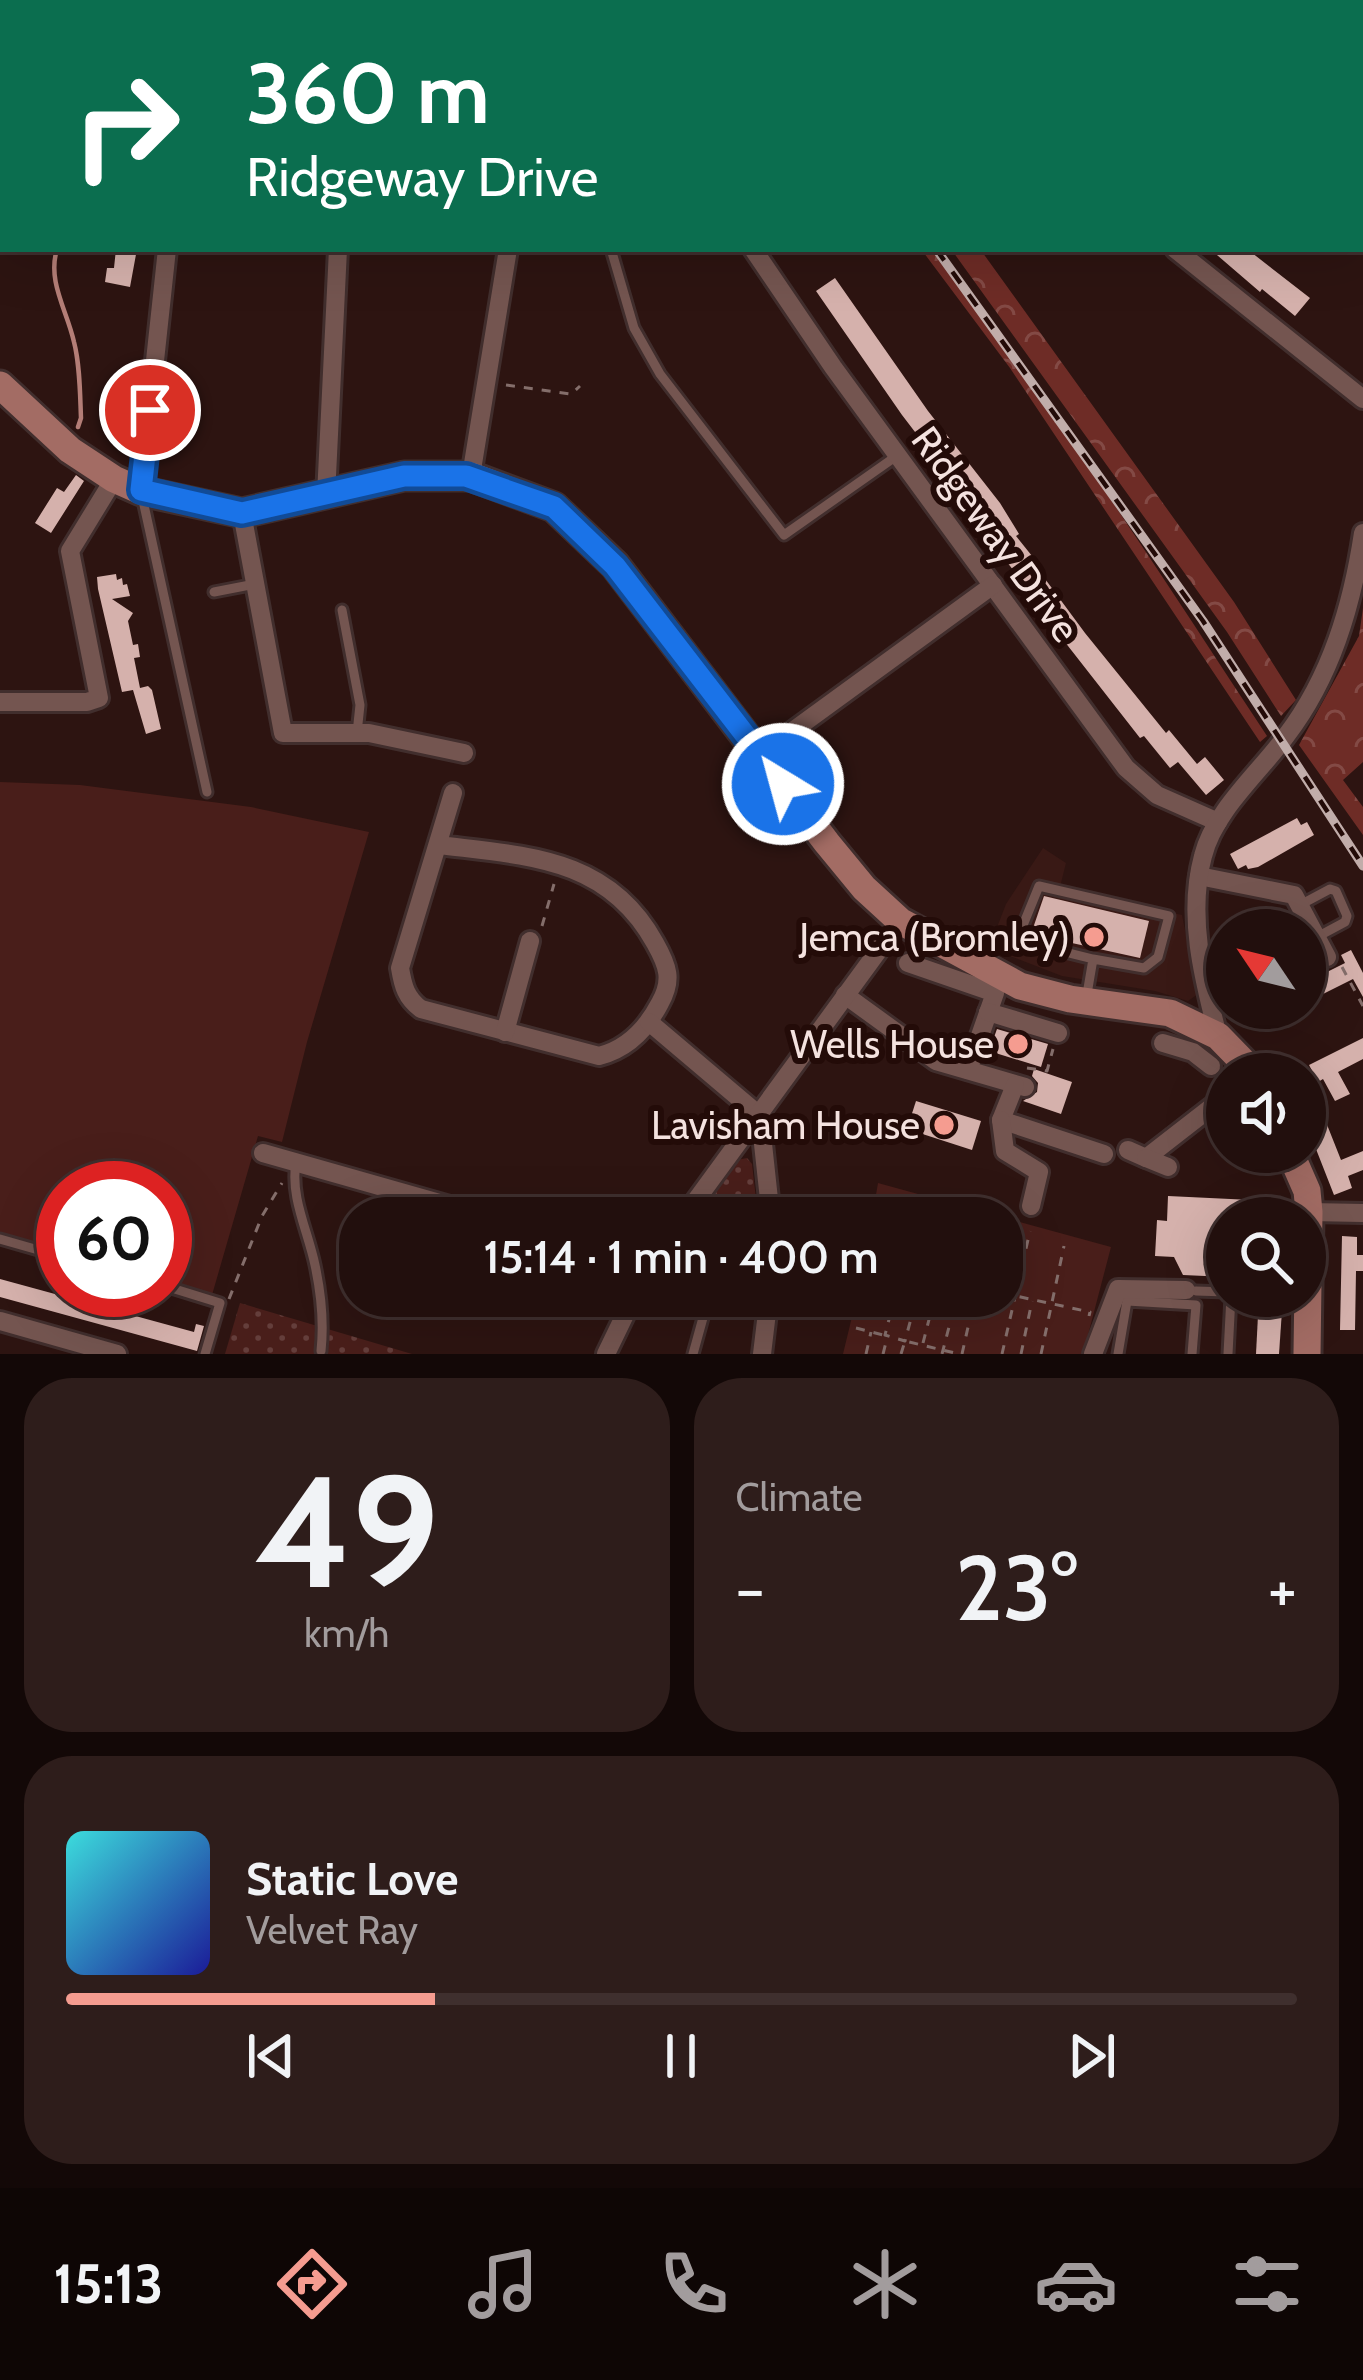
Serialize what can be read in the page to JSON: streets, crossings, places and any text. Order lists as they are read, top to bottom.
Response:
{
  "streets": {
    "street": ["Ridgeway Drive"]
  },
  "places": ["Jemca (Bromley)", "Wells House", "Lavisham House"],
  "north": "top left",
  "page": {
    "turn": ["360 m", "Ridgeway Drive"],
    "limit": "60",
    "trip": "15:14 · 1 min · 400 m",
    "tile": [
      ["49", "km/h"],
      "Climate"
    ],
    "heat": ["−", "23°", "+"],
    "song": ["Static Love", "Velvet Ray"],
    "tabs": "15:13"
  }
}
